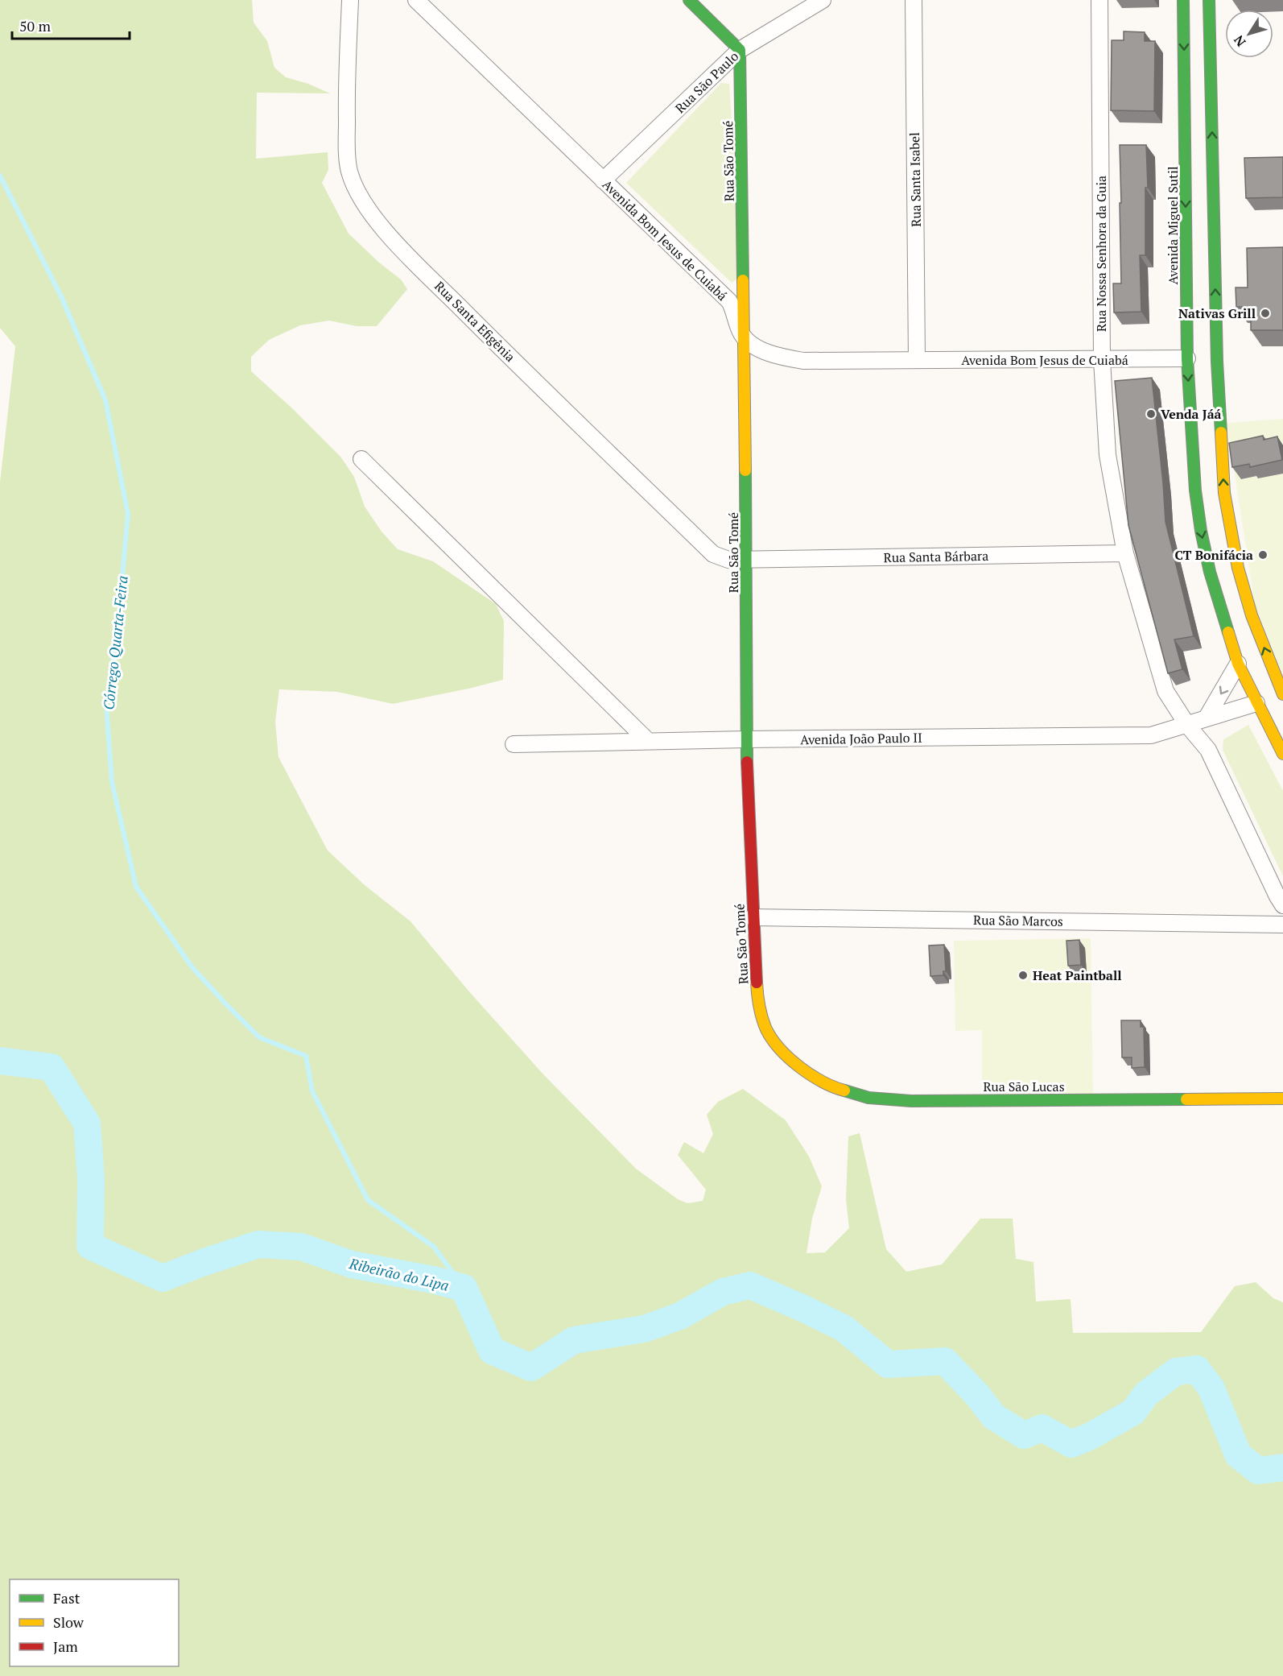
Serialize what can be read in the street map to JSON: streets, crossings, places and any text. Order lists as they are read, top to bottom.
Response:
{
  "streets": {
    "main road": ["Rua São Tomé", "Avenida Miguel Sutil", "Rua São Lucas"],
    "street": [
      "Rua São Paulo",
      "Rua Santa Isabel",
      "Avenida Bom Jesus de Cuiabá",
      "Rua Nossa Senhora da Guia",
      "Rua Santa Efigênia",
      "Rua Santa Bárbara",
      "Avenida João Paulo II",
      "Rua São Marcos"
    ]
  },
  "crossings": [
    ["Rua São Paulo", "Rua São Tomé"],
    ["Rua São Paulo", "Avenida Bom Jesus de Cuiabá"],
    ["Rua São Tomé", "Avenida Bom Jesus de Cuiabá"],
    ["Rua São Tomé", "Rua Santa Efigênia"],
    ["Rua São Tomé", "Rua Santa Bárbara"],
    ["Rua São Tomé", "Avenida João Paulo II"],
    ["Rua São Tomé", "Rua São Marcos"],
    ["Rua São Tomé", "Rua São Lucas"],
    ["Rua Santa Isabel", "Avenida Bom Jesus de Cuiabá"],
    ["Avenida Miguel Sutil", "Avenida Bom Jesus de Cuiabá"],
    ["Avenida Miguel Sutil", "Avenida João Paulo II"],
    ["Avenida Bom Jesus de Cuiabá", "Rua Nossa Senhora da Guia"],
    ["Rua Nossa Senhora da Guia", "Rua Santa Bárbara"],
    ["Rua Nossa Senhora da Guia", "Avenida João Paulo II"],
    ["Rua Santa Efigênia", "Rua Santa Bárbara"]
  ],
  "water": ["Córrego Quarta-Feira", "Ribeirão do Lipa"],
  "places": [
    "Nativas Grill",
    "Venda Jáá",
    "CT Bonifácia",
    "Heat Paintball"
  ],
  "legend": ["Fast", "Slow", "Jam"],
  "scale_bar": "50 m",
  "north": "bottom left"
}
